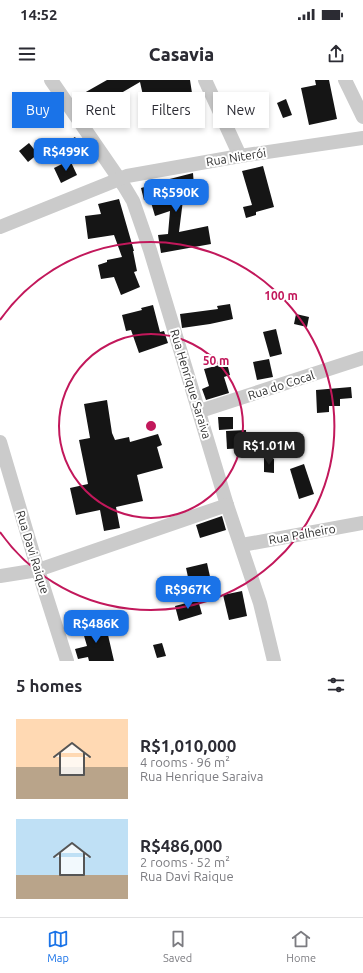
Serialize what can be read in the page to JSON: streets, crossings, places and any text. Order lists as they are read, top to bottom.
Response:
{
  "streets": {
    "street": [
      "Rua Niterói",
      "Rua Henrique Saraiva",
      "Rua do Cocal",
      "Rua Palheiro",
      "Rua Davi Raique"
    ]
  },
  "crossings": [
    ["Rua Niterói", "Rua Henrique Saraiva"],
    ["Rua Henrique Saraiva", "Rua do Cocal"],
    ["Rua Henrique Saraiva", "Rua Palheiro"]
  ],
  "page": {
    "status": "14:52",
    "header": "Casavia",
    "chip": [
      "Buy",
      "Rent",
      "Filters",
      "New"
    ],
    "price": [
      "R$499K",
      "R$590K",
      "R$1.01M",
      "R$967K",
      "R$486K"
    ],
    "heading": "5 homes",
    "list": [
      {
        "name": "R$1,010,000",
        "note": "4 rooms · 96 m² · Rua Henrique Saraiva"
      },
      {
        "name": "R$486,000",
        "note": "2 rooms · 52 m² · Rua Davi Raique"
      }
    ],
    "tabs": ["Map", "Saved", "Home"]
  },
  "rings": ["100 m", "50 m"]
}
